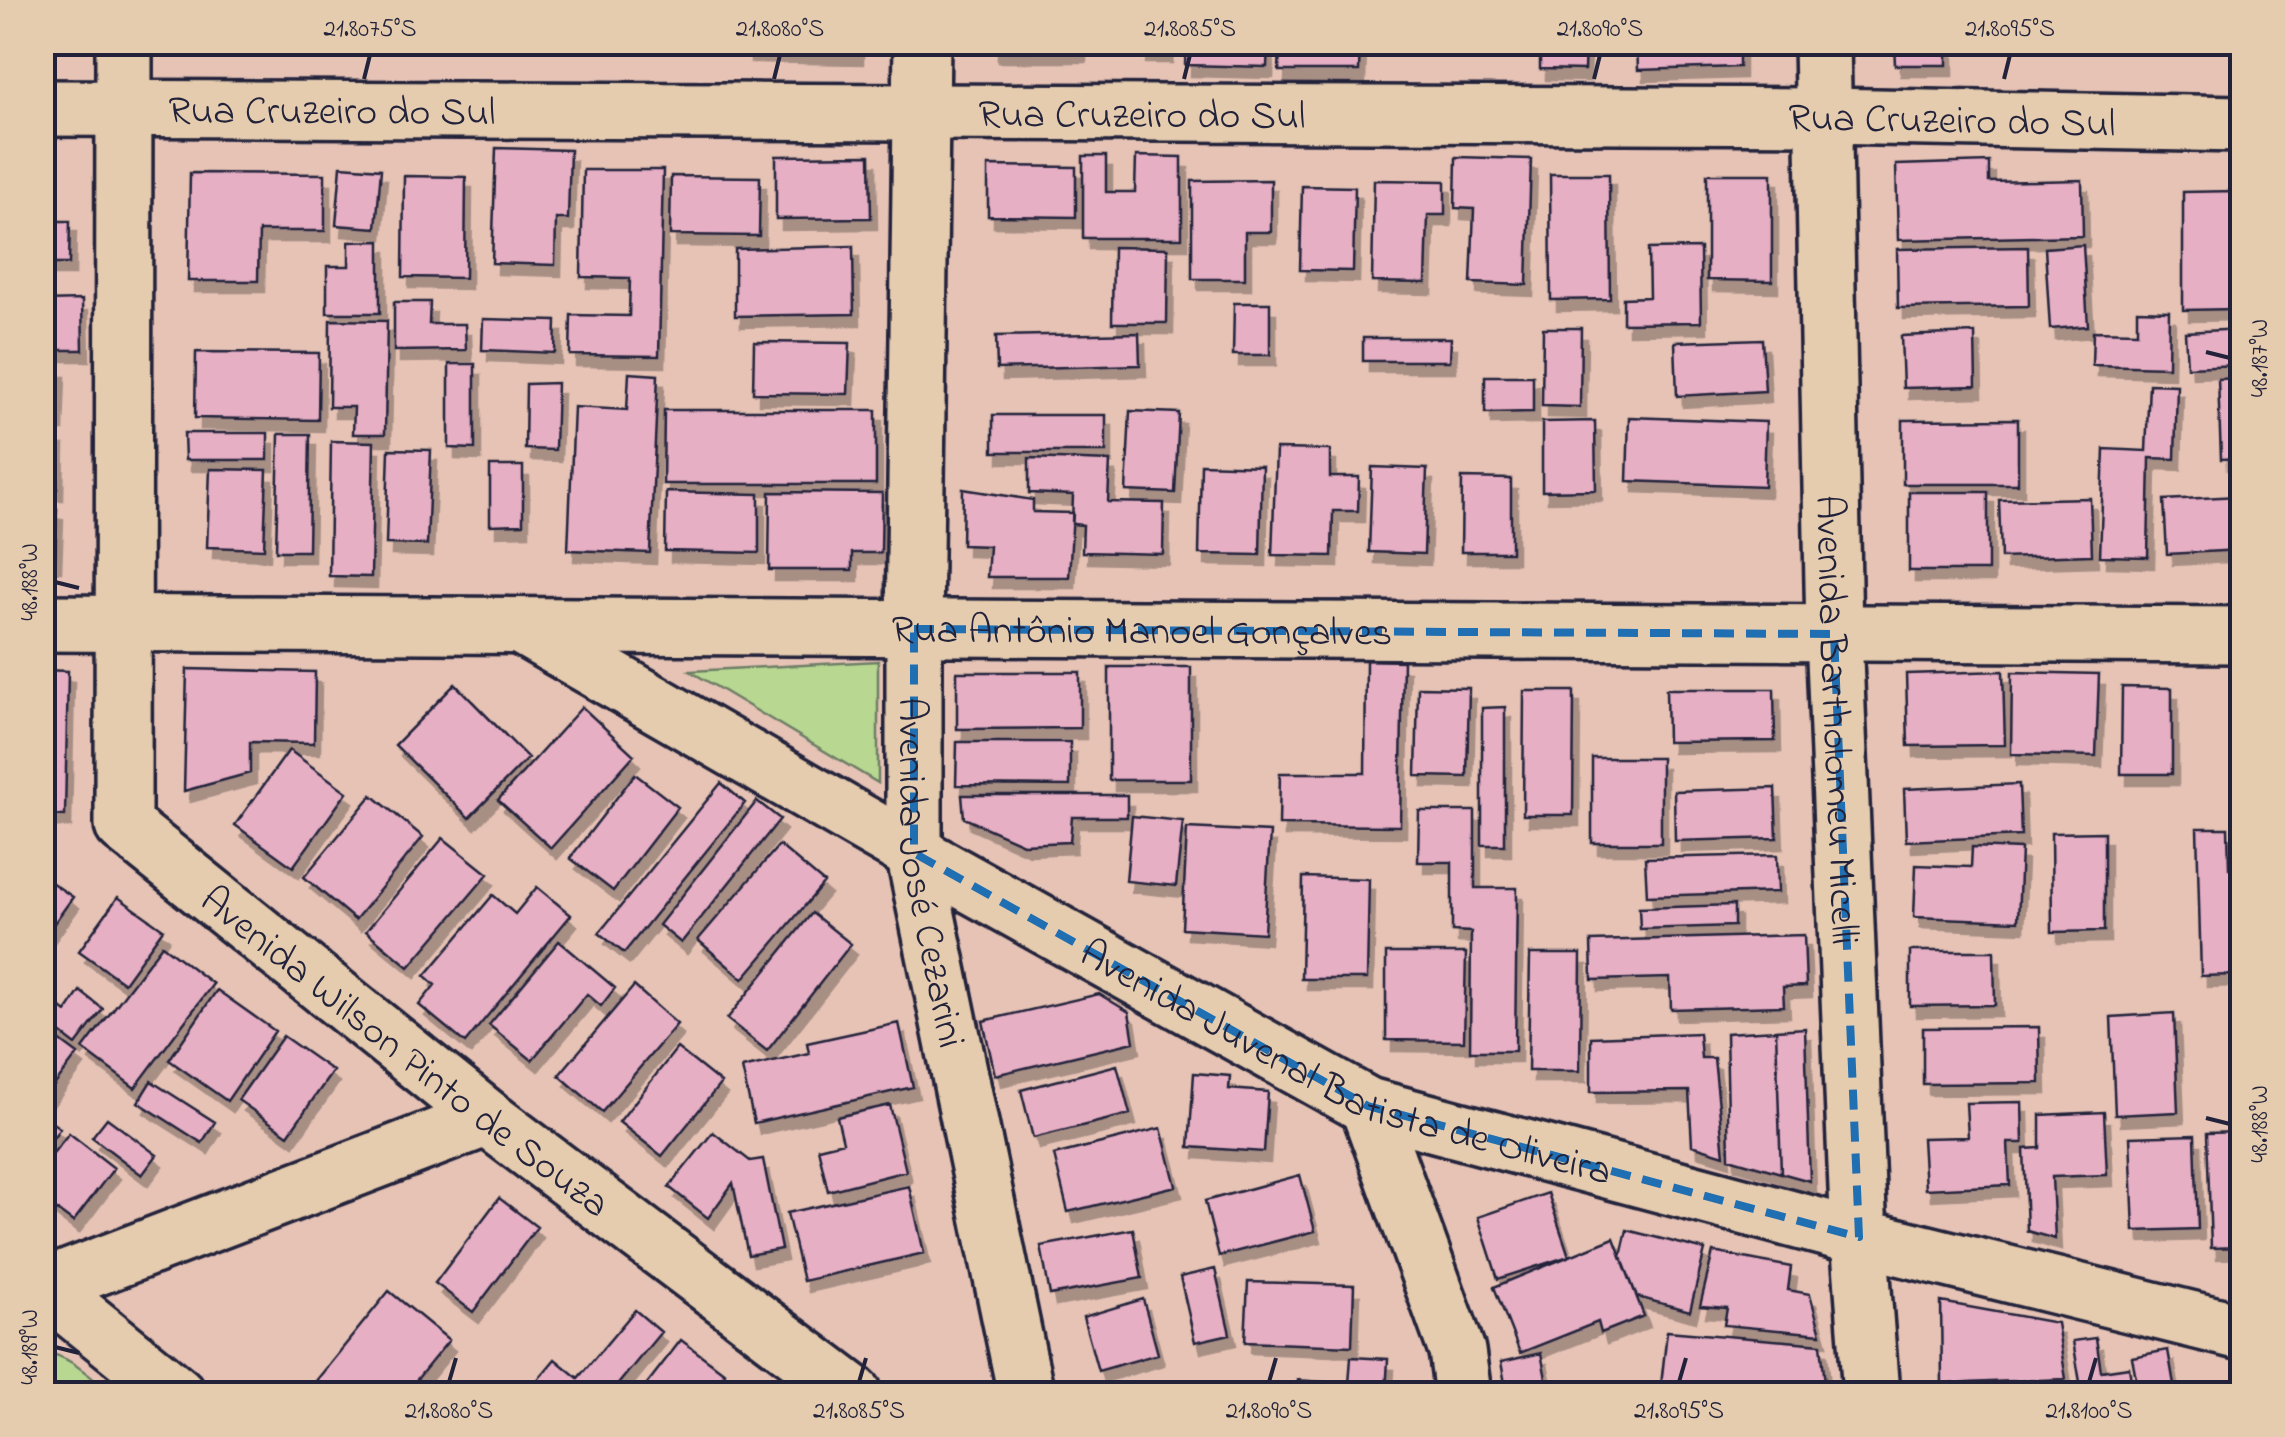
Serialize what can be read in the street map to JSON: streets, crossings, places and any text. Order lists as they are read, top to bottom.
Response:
{
  "streets": {
    "street": [
      "Rua Cruzeiro do Sul",
      "Rua Antônio Manoel Gonçalves",
      "Avenida Bartholomeu Micelli",
      "Avenida José Cezarini",
      "Avenida Wilson Pinto de Souza",
      "Avenida Juvenal Batista de Oliveira"
    ]
  },
  "crossings": [
    ["Rua Cruzeiro do Sul", "Avenida Bartholomeu Micelli"],
    ["Rua Cruzeiro do Sul", "Avenida José Cezarini"],
    ["Rua Antônio Manoel Gonçalves", "Avenida Bartholomeu Micelli"],
    ["Rua Antônio Manoel Gonçalves", "Avenida José Cezarini"],
    ["Rua Antônio Manoel Gonçalves", "Avenida Wilson Pinto de Souza"],
    ["Rua Antônio Manoel Gonçalves", "Avenida Juvenal Batista de Oliveira"],
    ["Avenida Bartholomeu Micelli", "Avenida Juvenal Batista de Oliveira"],
    ["Avenida José Cezarini", "Avenida Juvenal Batista de Oliveira"]
  ],
  "coordinates": [
    "21.8075°S",
    "21.8080°S",
    "21.8085°S",
    "21.8090°S",
    "21.8095°S",
    "48.187°W",
    "48.188°W",
    "48.189°W",
    "21.8100°S"
  ]
}
